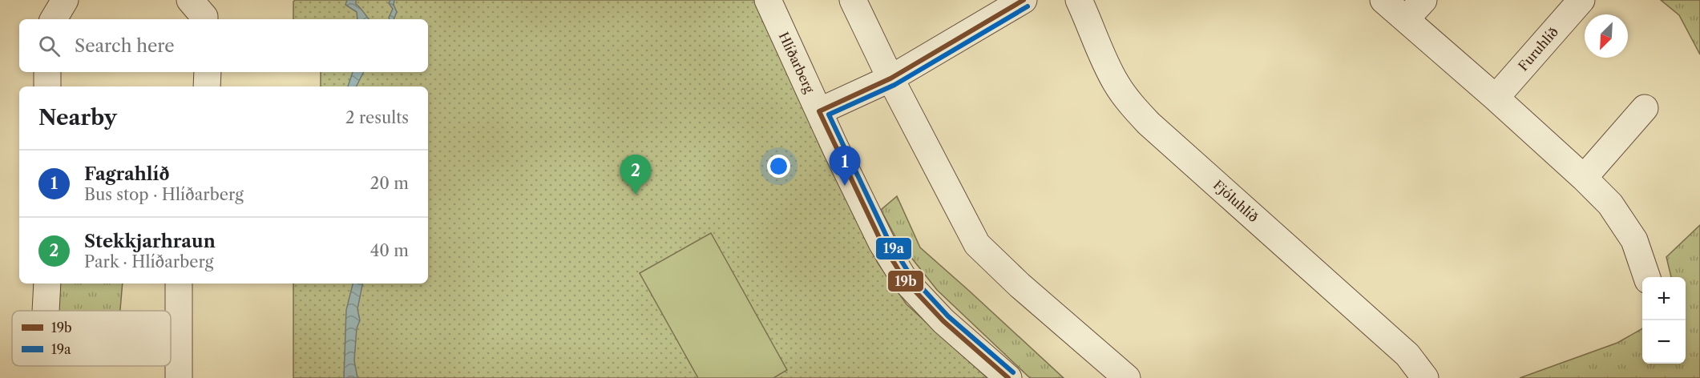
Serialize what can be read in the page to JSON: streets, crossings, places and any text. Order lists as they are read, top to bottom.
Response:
{
  "streets": {
    "street": ["Furuhlíð", "Hlíðarberg", "Fjóluhlíð"]
  },
  "lines": ["transit line 19b", "transit line 19a"],
  "legend": ["19b", "19a"],
  "north": "bottom left",
  "page": {
    "search": "Search here",
    "heading": ["Nearby", "2 results"],
    "pins": ["1", "2"],
    "list": [
      {
        "mark": "1",
        "name": "Fagrahlíð",
        "note": "Bus stop · Hlíðarberg",
        "value": "20 m"
      },
      {
        "mark": "2",
        "name": "Stekkjarhraun",
        "note": "Park · Hlíðarberg",
        "value": "40 m"
      }
    ],
    "map_buttons": ["+", "−"]
  }
}
